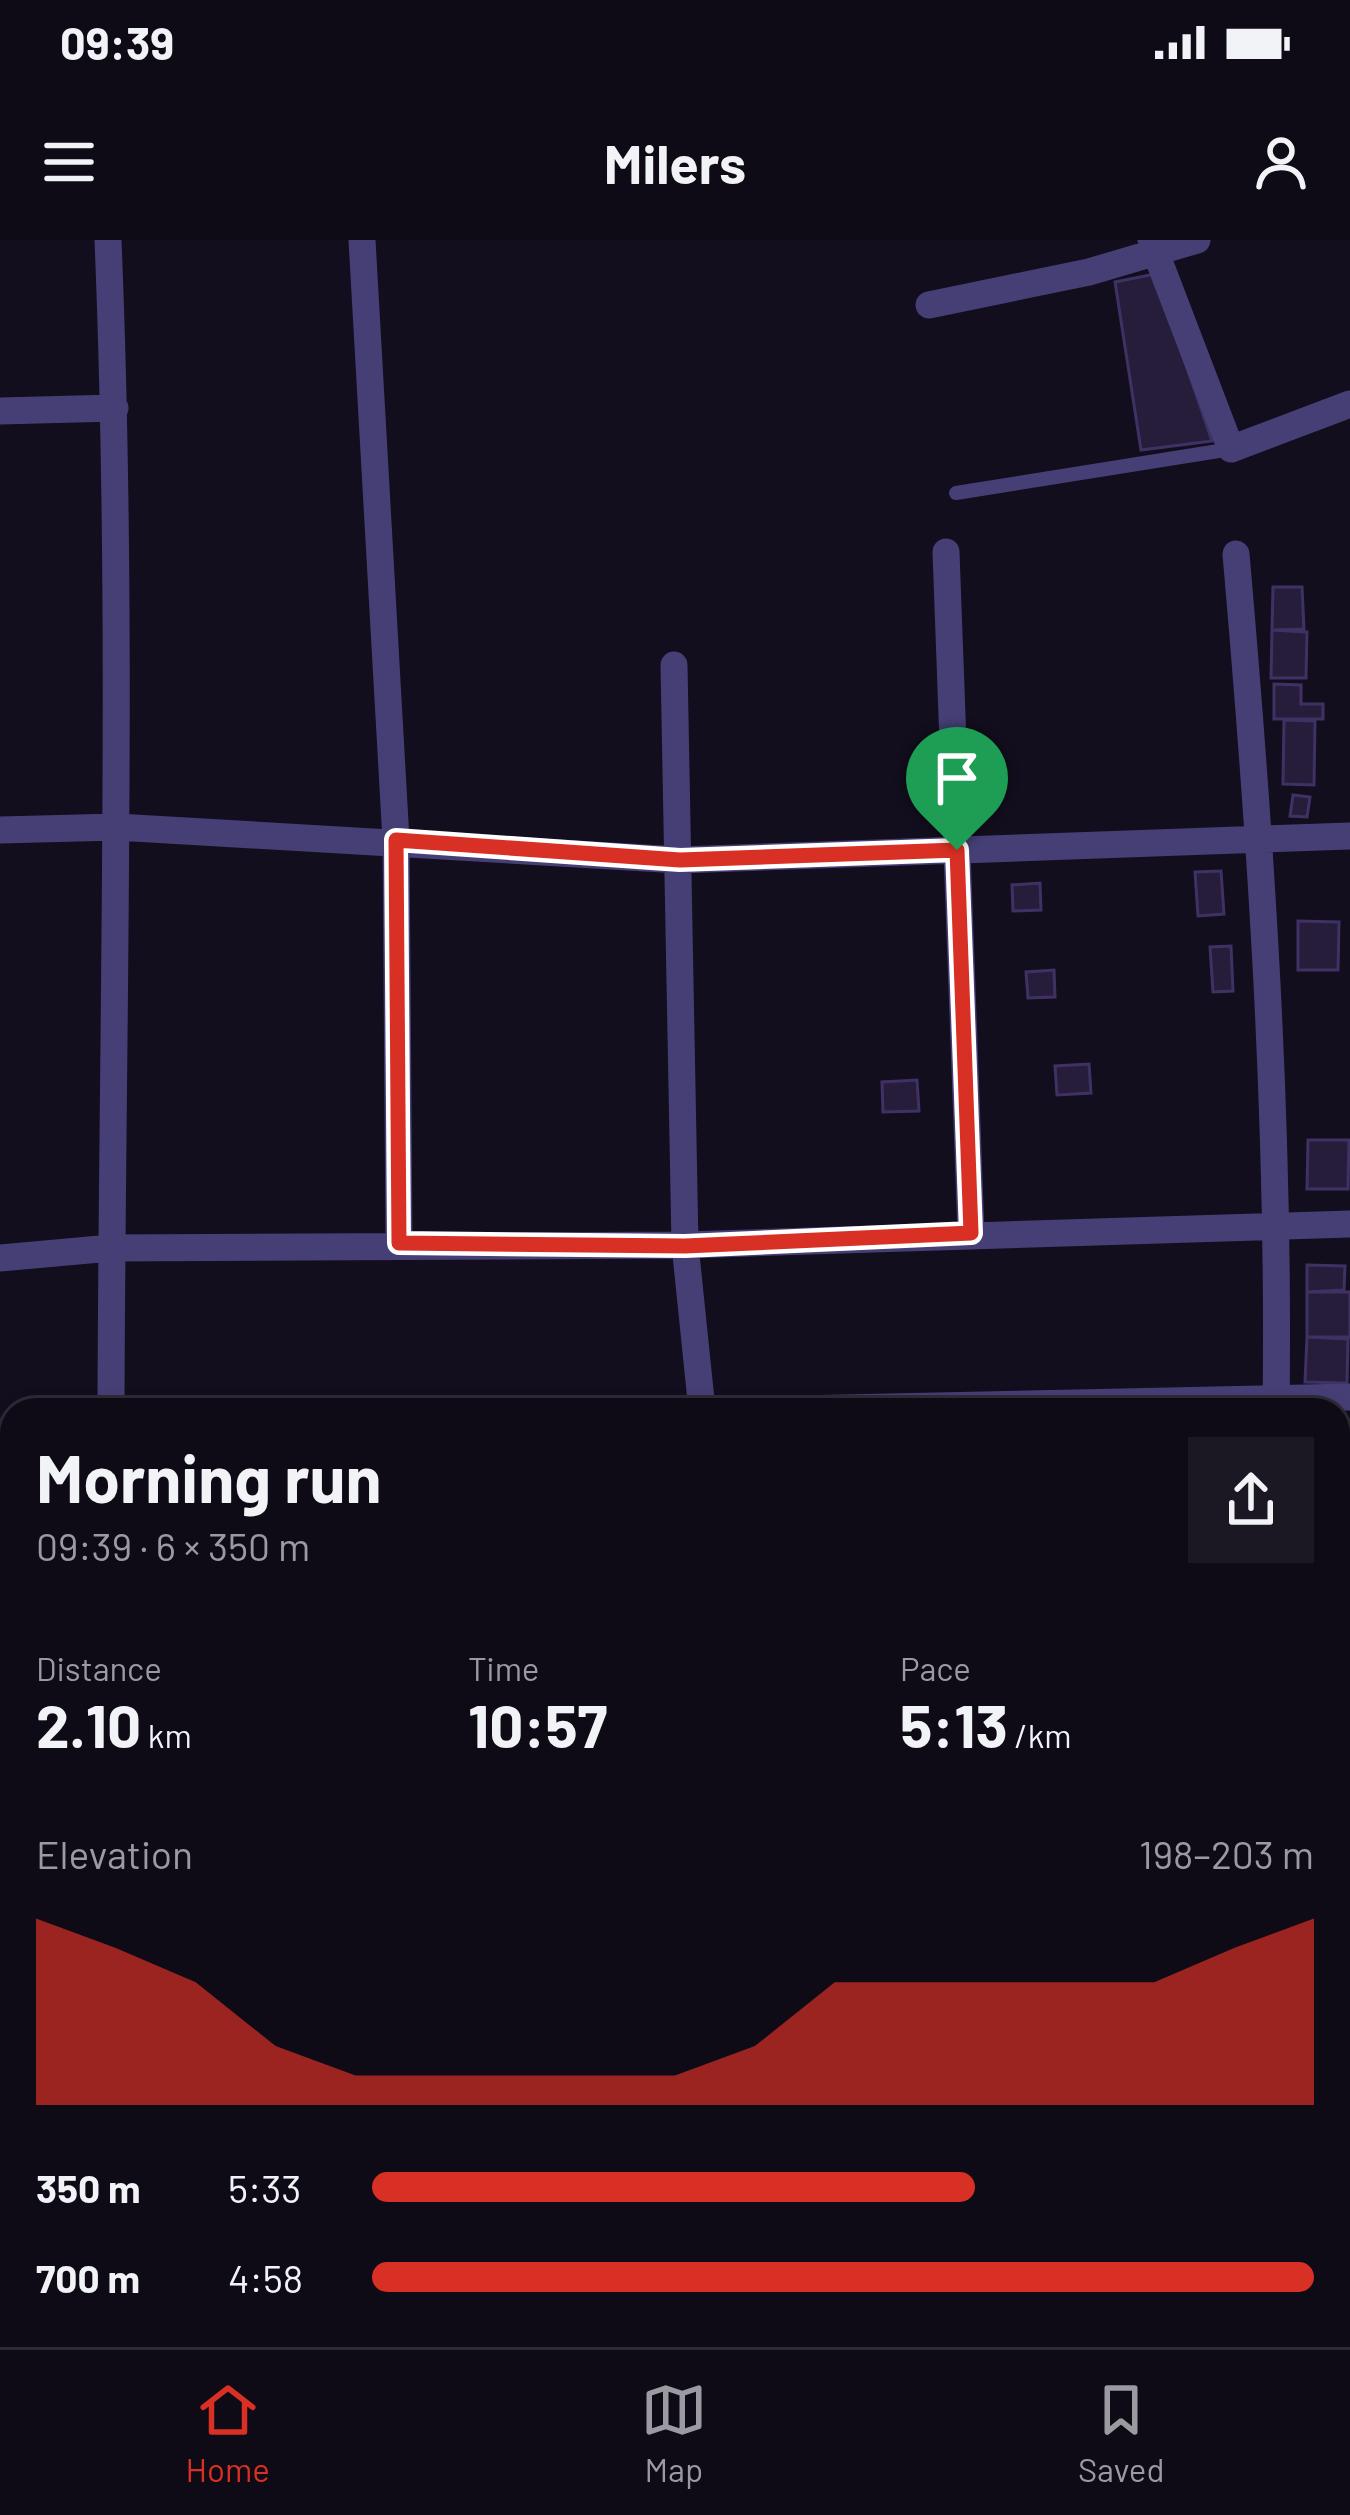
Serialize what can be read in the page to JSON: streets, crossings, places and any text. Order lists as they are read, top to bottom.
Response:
{
  "page": {
    "status": "09:39",
    "header": "Milers",
    "heading": ["Morning run", "09:39 · 6 × 350 m"],
    "stats": [
      ["Distance", "2.10 km"],
      ["Time", "10:57"],
      ["Pace", "5:13 /km"]
    ],
    "chart": ["Elevation", "198–203 m"],
    "list": [
      {
        "name": "350 m",
        "note": "5:33"
      },
      {
        "name": "700 m",
        "note": "4:58"
      }
    ],
    "tabs": ["Home", "Map", "Saved"]
  }
}
